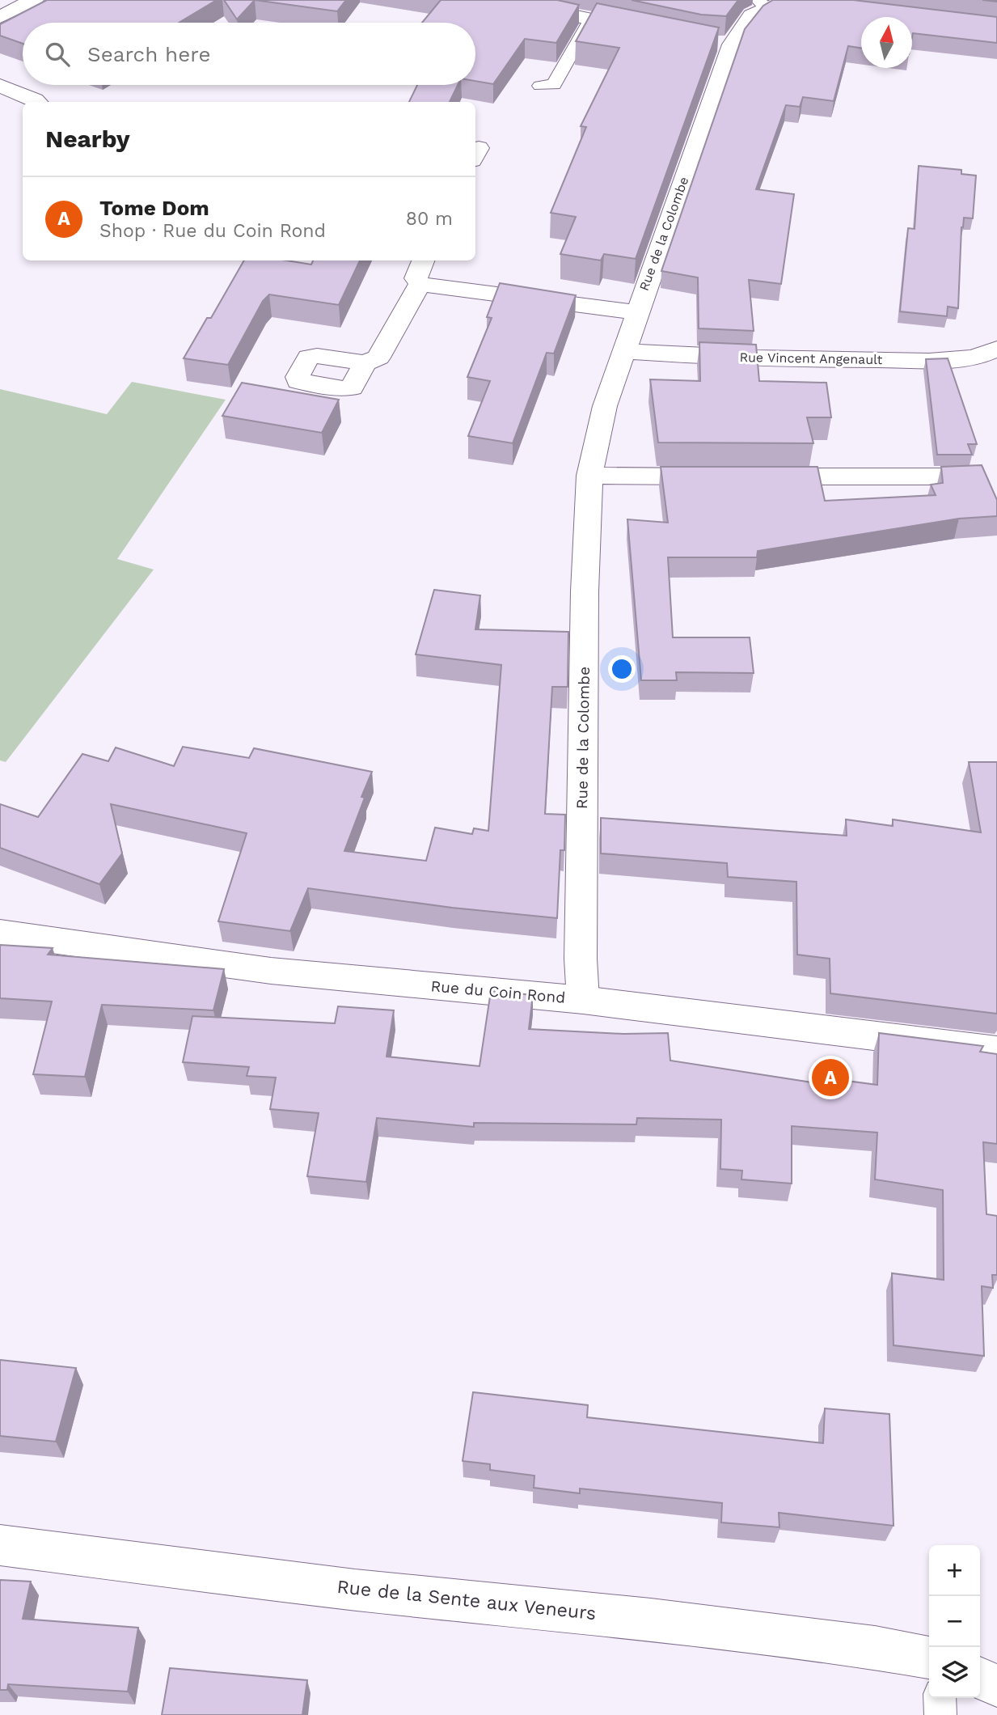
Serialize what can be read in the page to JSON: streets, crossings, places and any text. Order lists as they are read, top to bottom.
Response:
{
  "streets": {
    "street": [
      "Rue de la Colombe",
      "Rue Vincent Angenault",
      "Rue du Coin Rond",
      "Rue de la Sente aux Veneurs"
    ]
  },
  "crossings": [
    ["Rue de la Colombe", "Rue Vincent Angenault"],
    ["Rue de la Colombe", "Rue du Coin Rond"]
  ],
  "north": "top",
  "page": {
    "search": "Search here",
    "heading": "Nearby",
    "list": [
      {
        "mark": "A",
        "name": "Tome Dom",
        "note": "Shop · Rue du Coin Rond",
        "value": "80 m"
      }
    ],
    "pins": "A",
    "map_buttons": ["+", "−"]
  }
}
